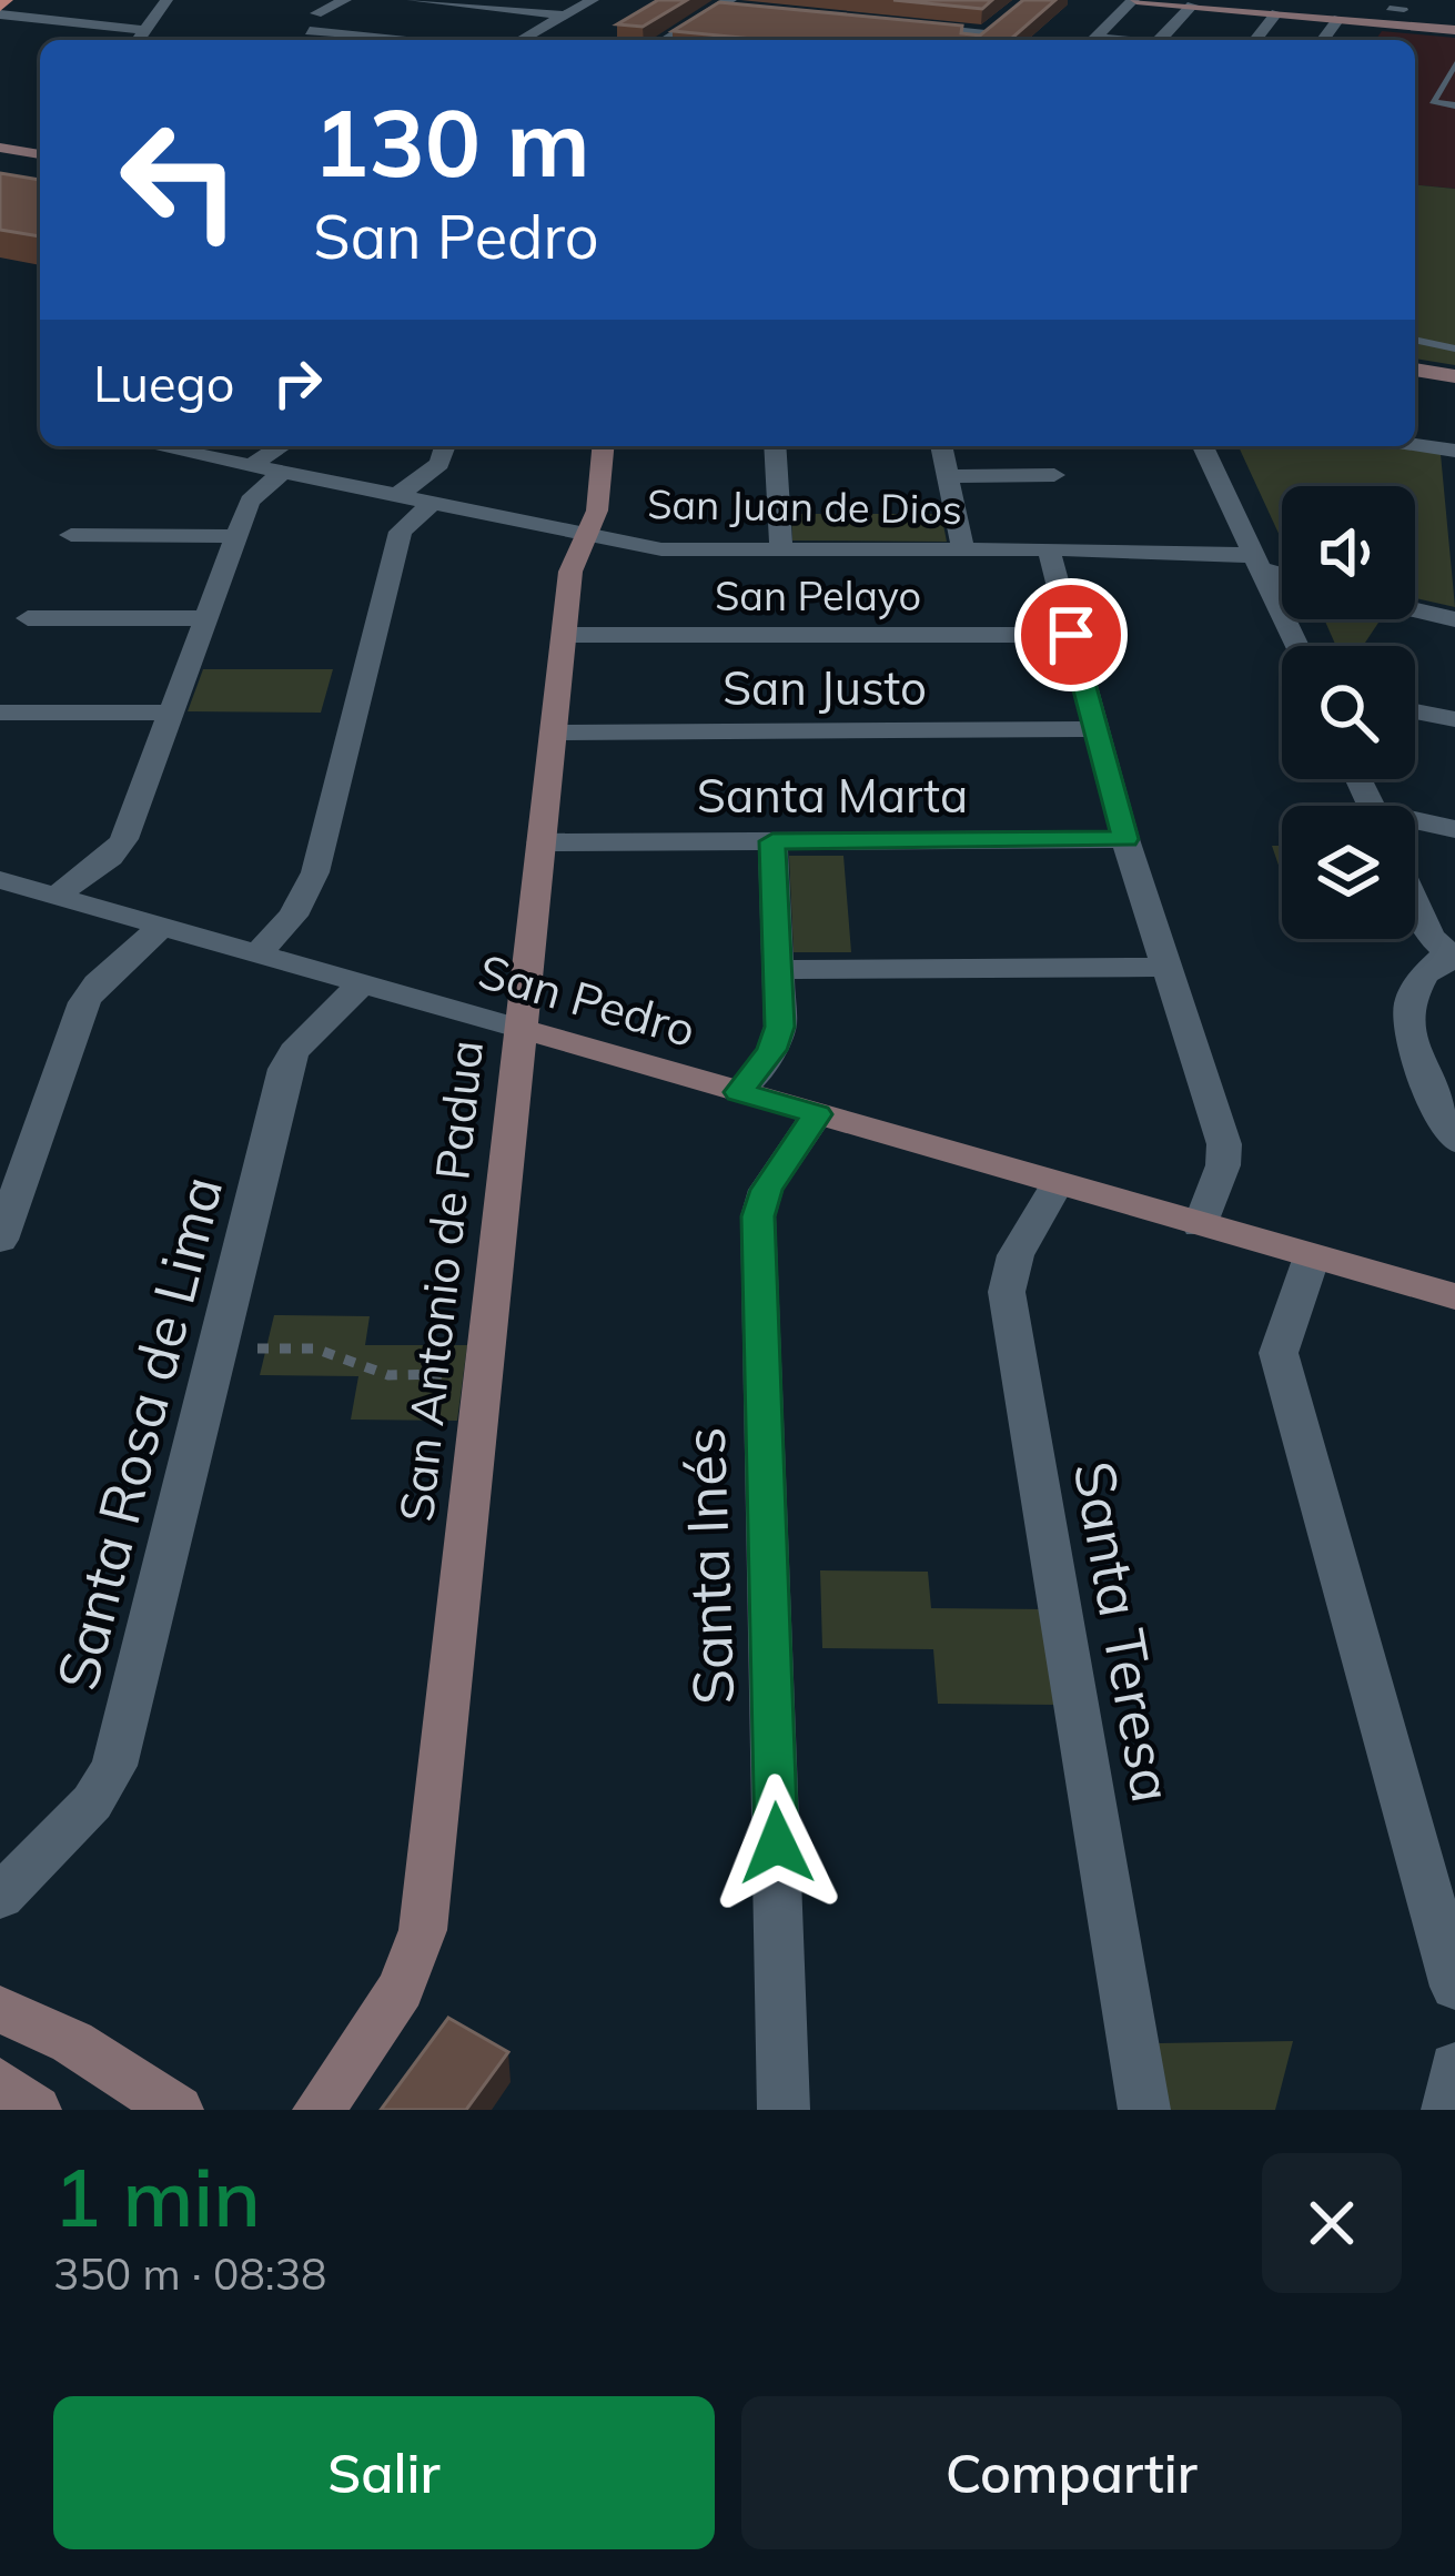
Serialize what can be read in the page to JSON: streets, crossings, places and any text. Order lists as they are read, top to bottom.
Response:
{
  "streets": {
    "street": [
      "San Juan de Dios",
      "San Pelayo",
      "San Justo",
      "Santa Marta",
      "San Pedro",
      "San Antonio de Padua",
      "Santa Rosa de Lima",
      "Santa Inés",
      "Santa Teresa"
    ]
  },
  "crossings": [
    ["San Juan de Dios", "San Antonio de Padua"],
    ["San Pelayo", "San Antonio de Padua"],
    ["San Justo", "San Antonio de Padua"],
    ["Santa Marta", "San Antonio de Padua"],
    ["San Pedro", "San Antonio de Padua"],
    ["San Pedro", "Santa Rosa de Lima"],
    ["San Pedro", "Santa Inés"],
    ["San Pedro", "Santa Teresa"]
  ],
  "page": {
    "turn": ["130 m", "San Pedro"],
    "then": "Luego",
    "heading": ["1 min", "350 m · 08:38"],
    "buttons": ["Salir", "Compartir"]
  }
}
